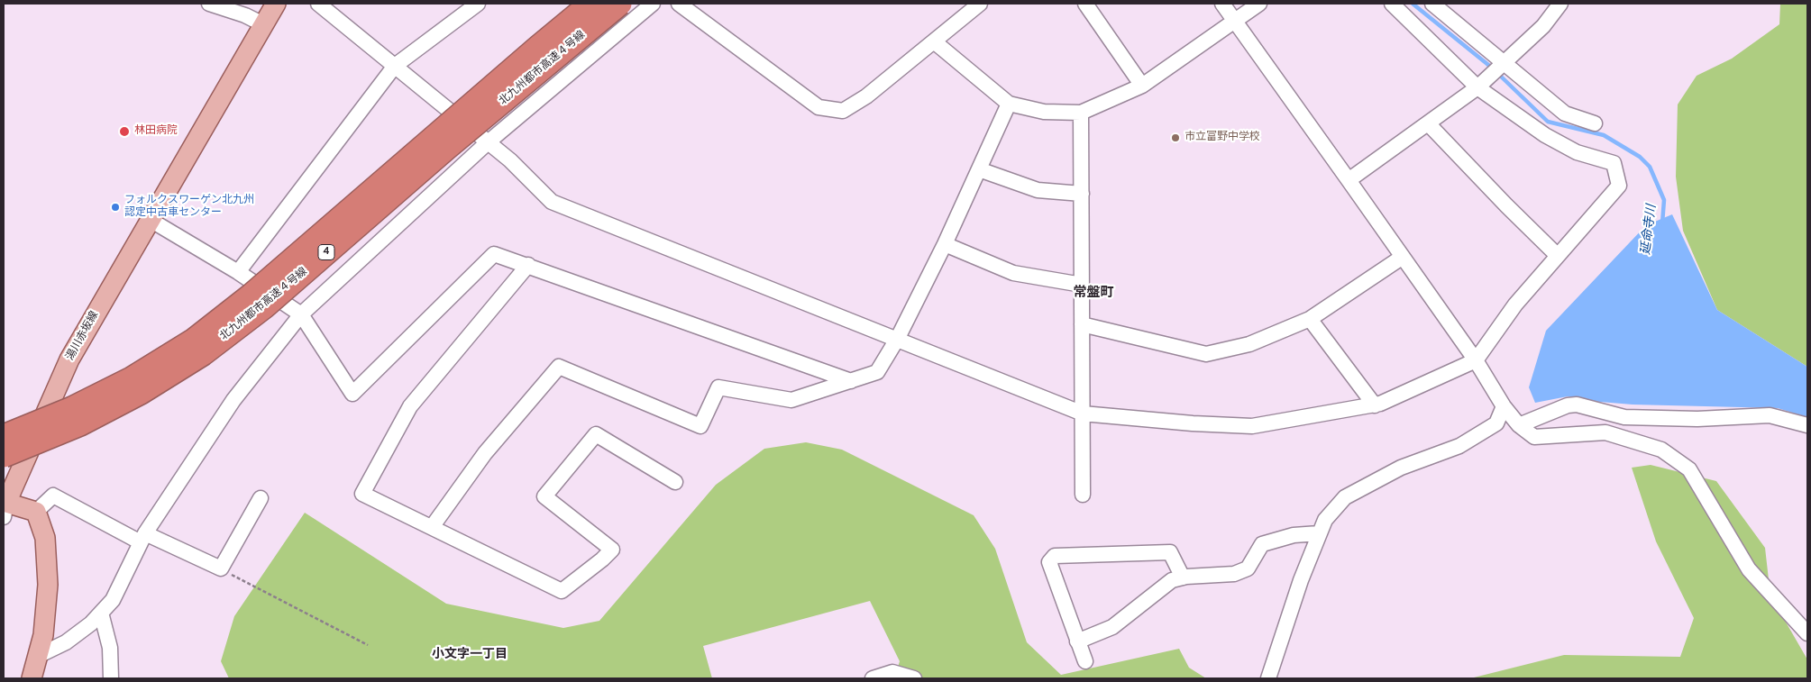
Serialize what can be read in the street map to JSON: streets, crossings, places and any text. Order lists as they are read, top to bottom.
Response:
{
  "streets": {
    "highway": ["北九州都市高速４号線", "4"],
    "main road": ["湯川赤坂線"]
  },
  "districts": ["常盤町", "小文字一丁目"],
  "water": ["延命寺川"],
  "places": ["林田病院", "市立富野中学校", "フォルクスワーゲン北九州 認定中古車センター"]
}
